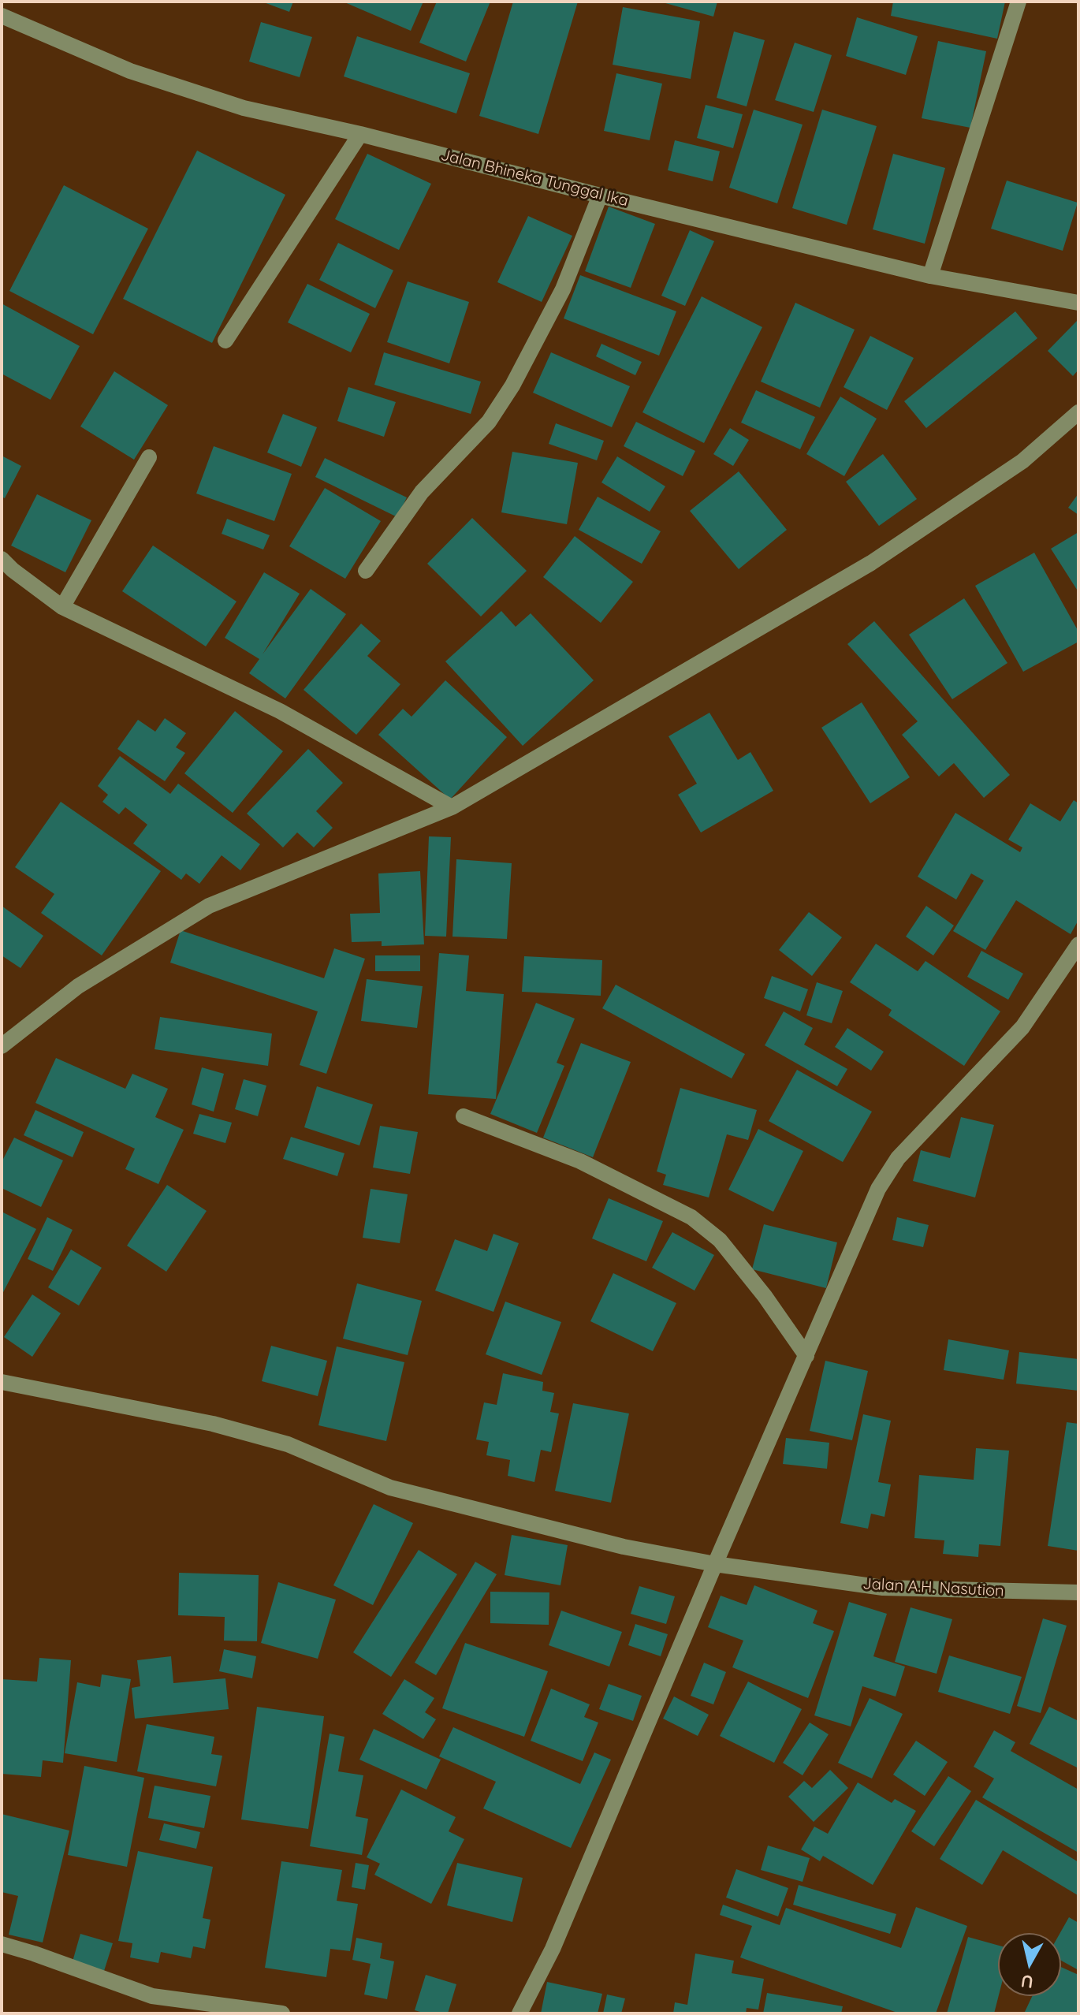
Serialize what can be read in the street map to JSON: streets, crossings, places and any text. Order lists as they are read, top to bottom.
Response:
{
  "streets": {
    "street": ["Jalan Bhineka Tunggal Ika", "Jalan A.H. Nasution"]
  },
  "north": "bottom"
}
